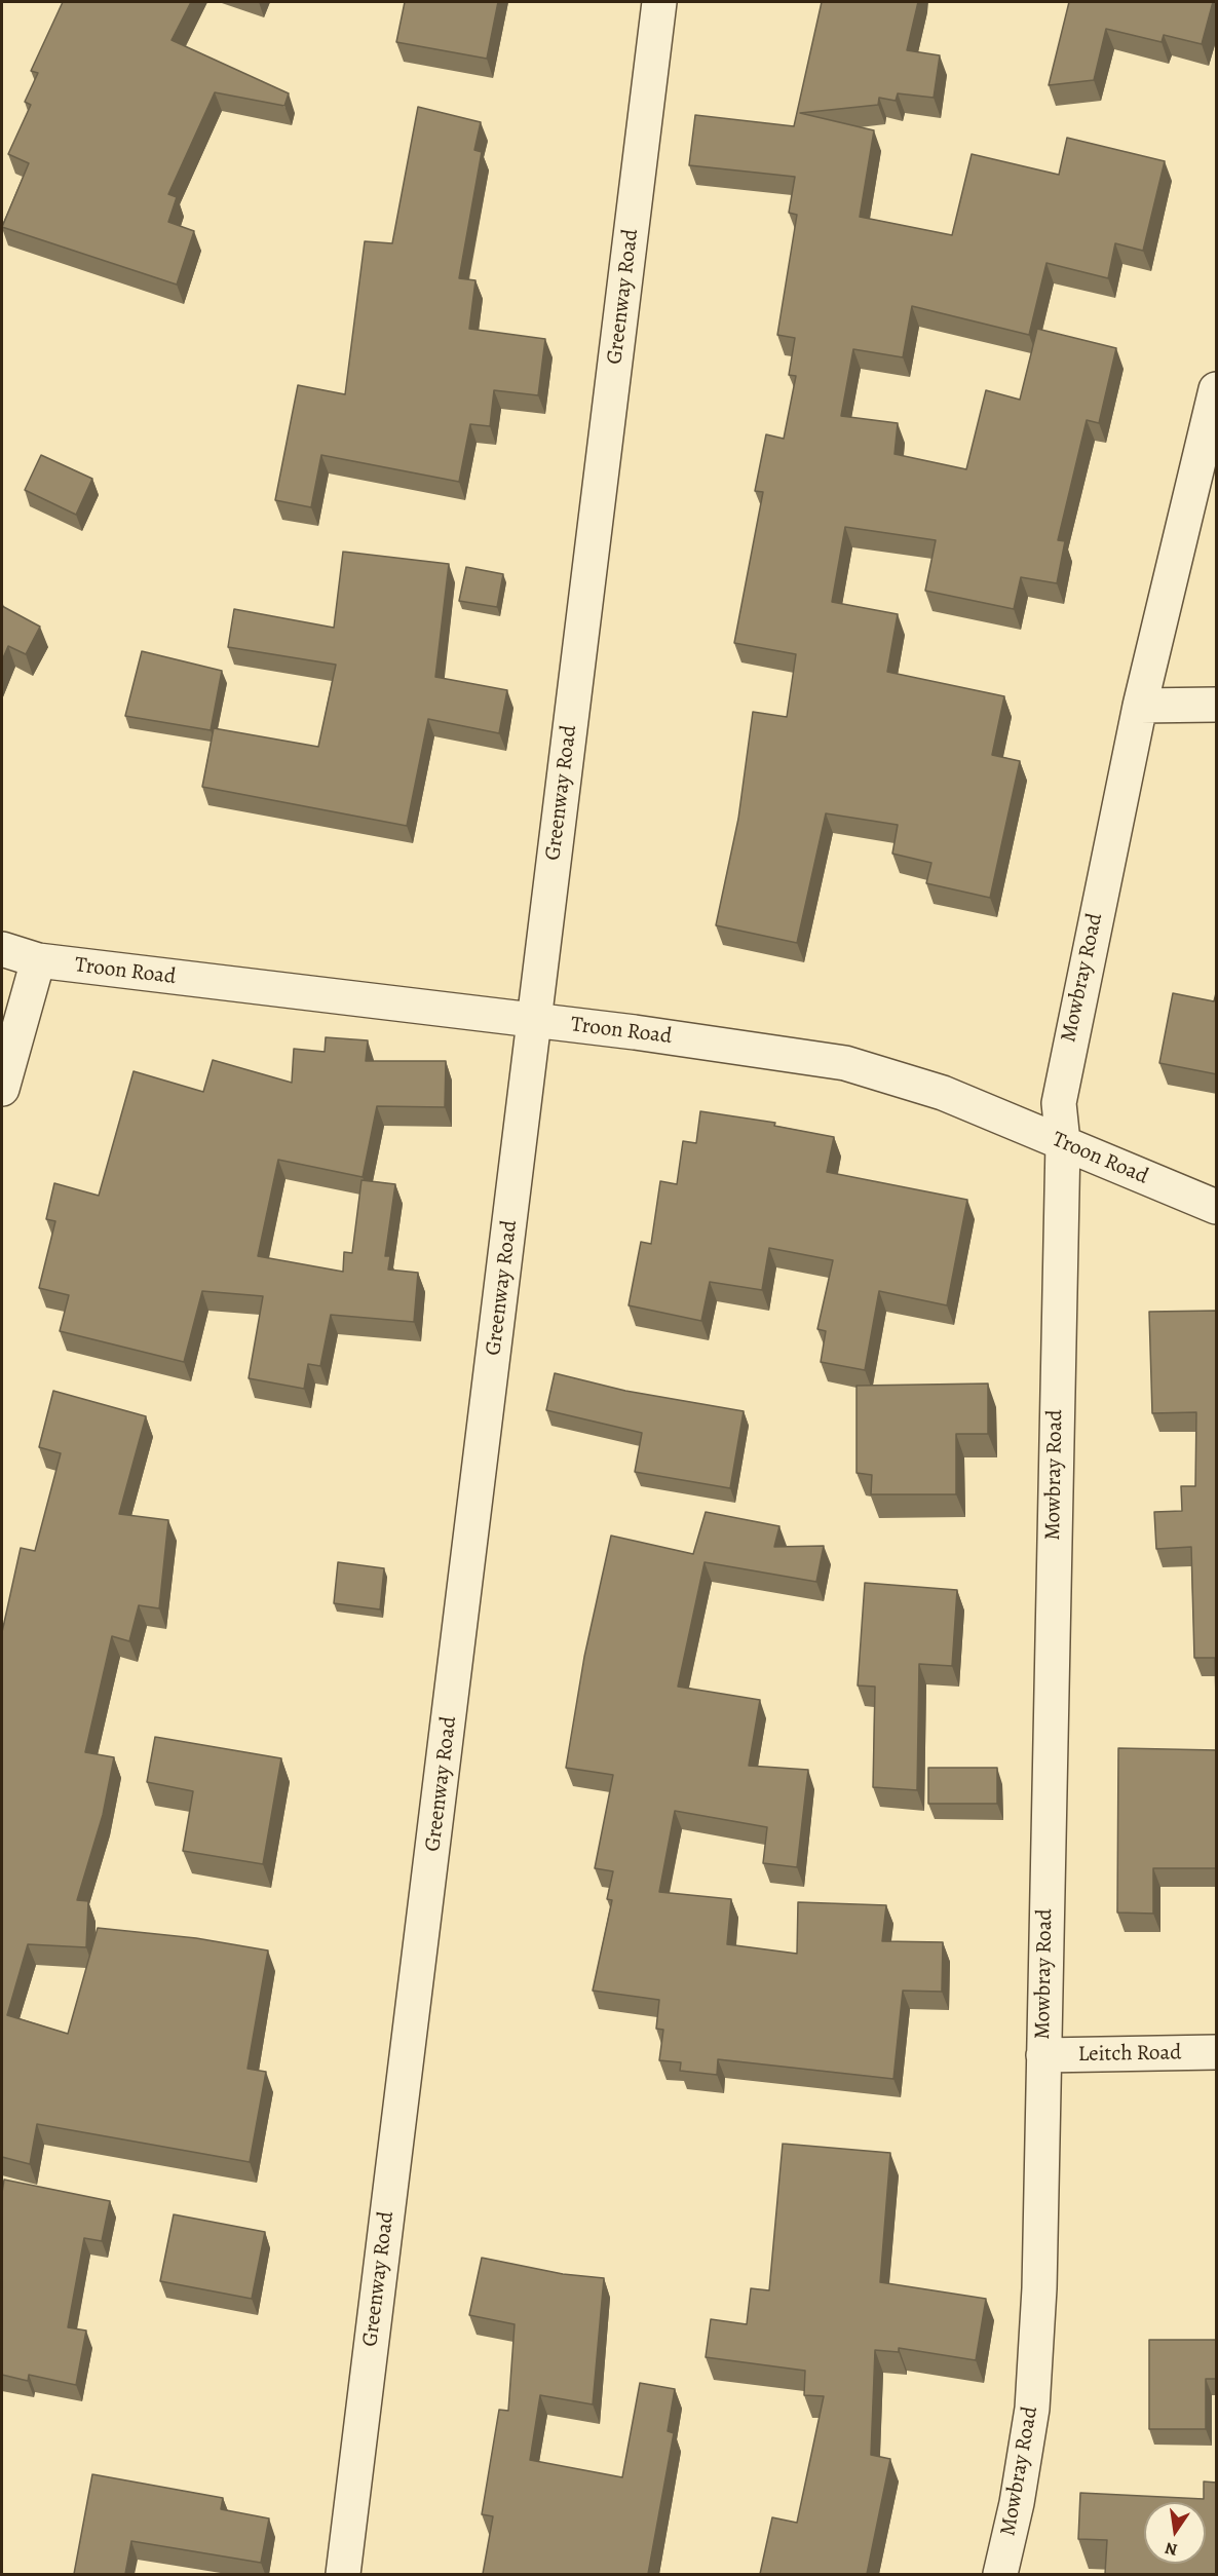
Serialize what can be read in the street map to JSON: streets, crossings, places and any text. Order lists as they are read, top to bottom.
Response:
{
  "streets": {
    "street": [
      "Greenway Road",
      "Troon Road",
      "Mowbray Road",
      "Leitch Road"
    ]
  },
  "crossings": [
    ["Greenway Road", "Troon Road"],
    ["Troon Road", "Mowbray Road"],
    ["Mowbray Road", "Leitch Road"]
  ],
  "north": "bottom"
}
